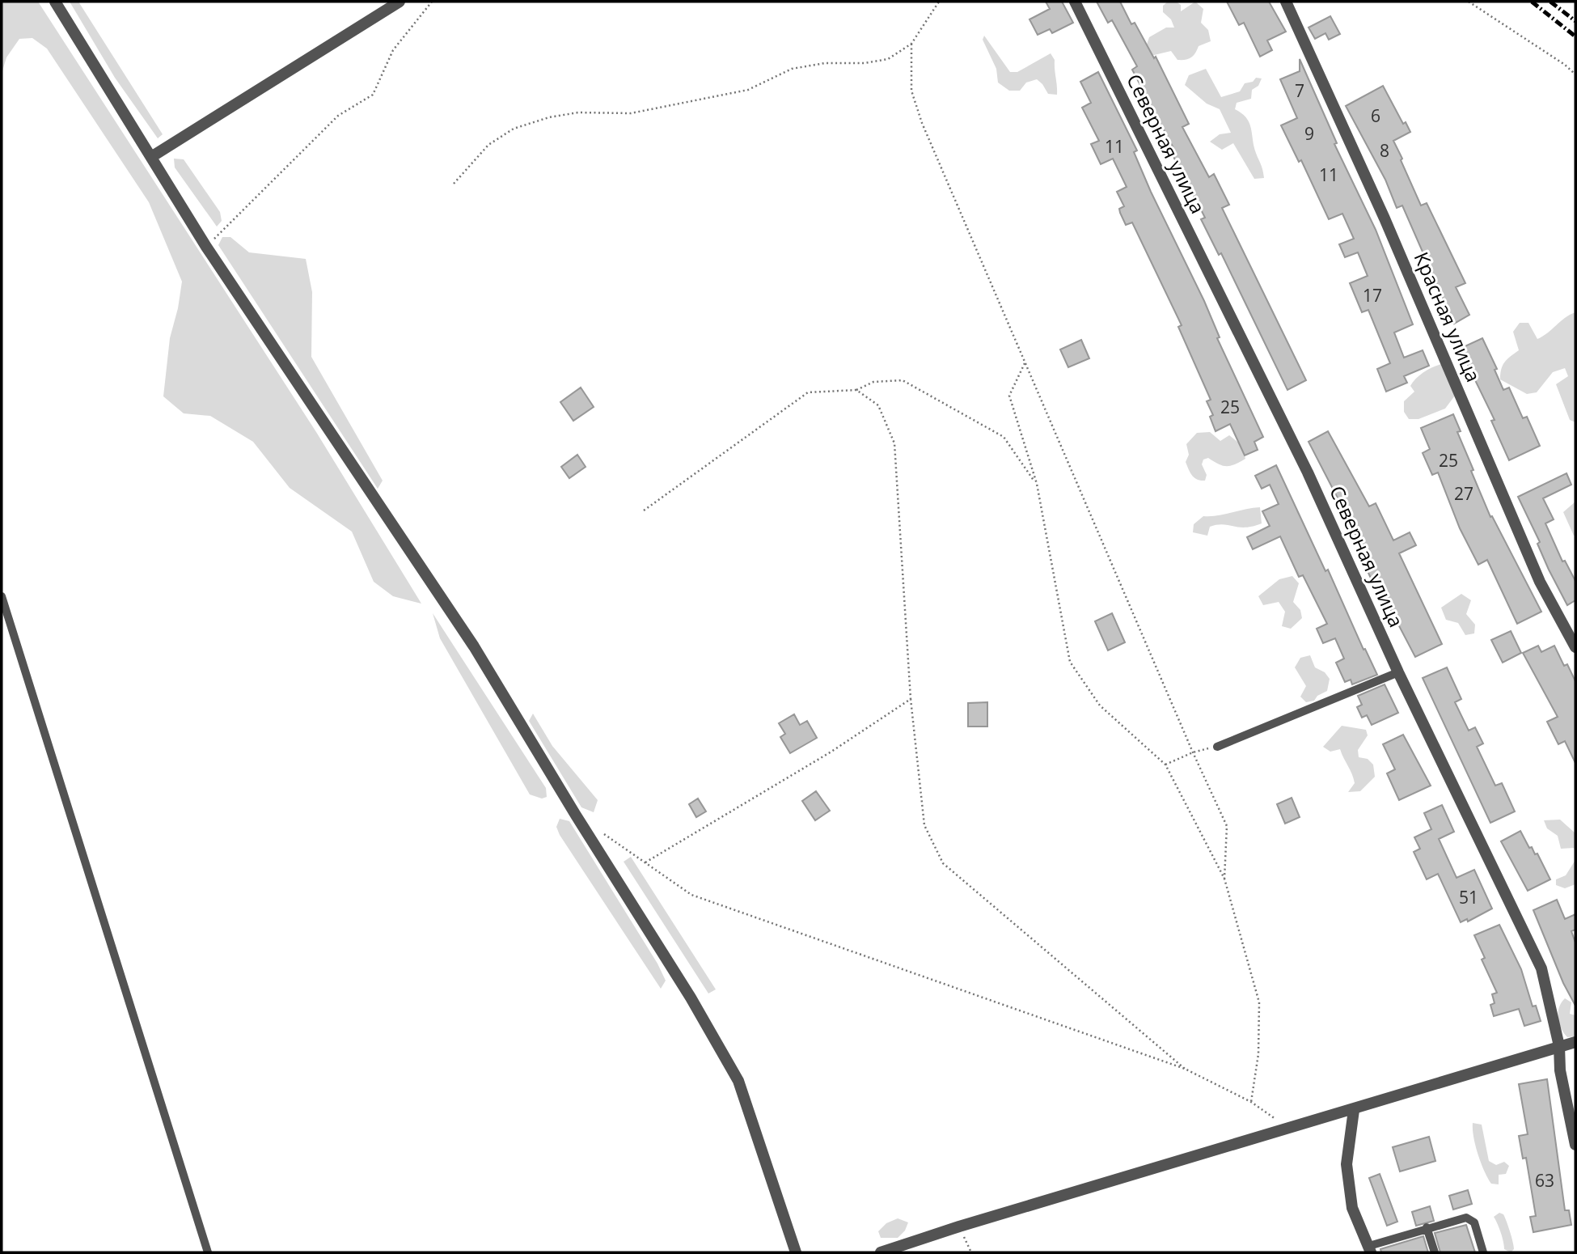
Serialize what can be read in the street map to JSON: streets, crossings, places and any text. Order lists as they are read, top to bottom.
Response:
{
  "streets": {
    "street": ["Северная улица", "Красная улица"]
  },
  "house_numbers": [
    "7",
    "6",
    "9",
    "11",
    "8",
    "11",
    "17",
    "25",
    "25",
    "27",
    "51",
    "63"
  ]
}
